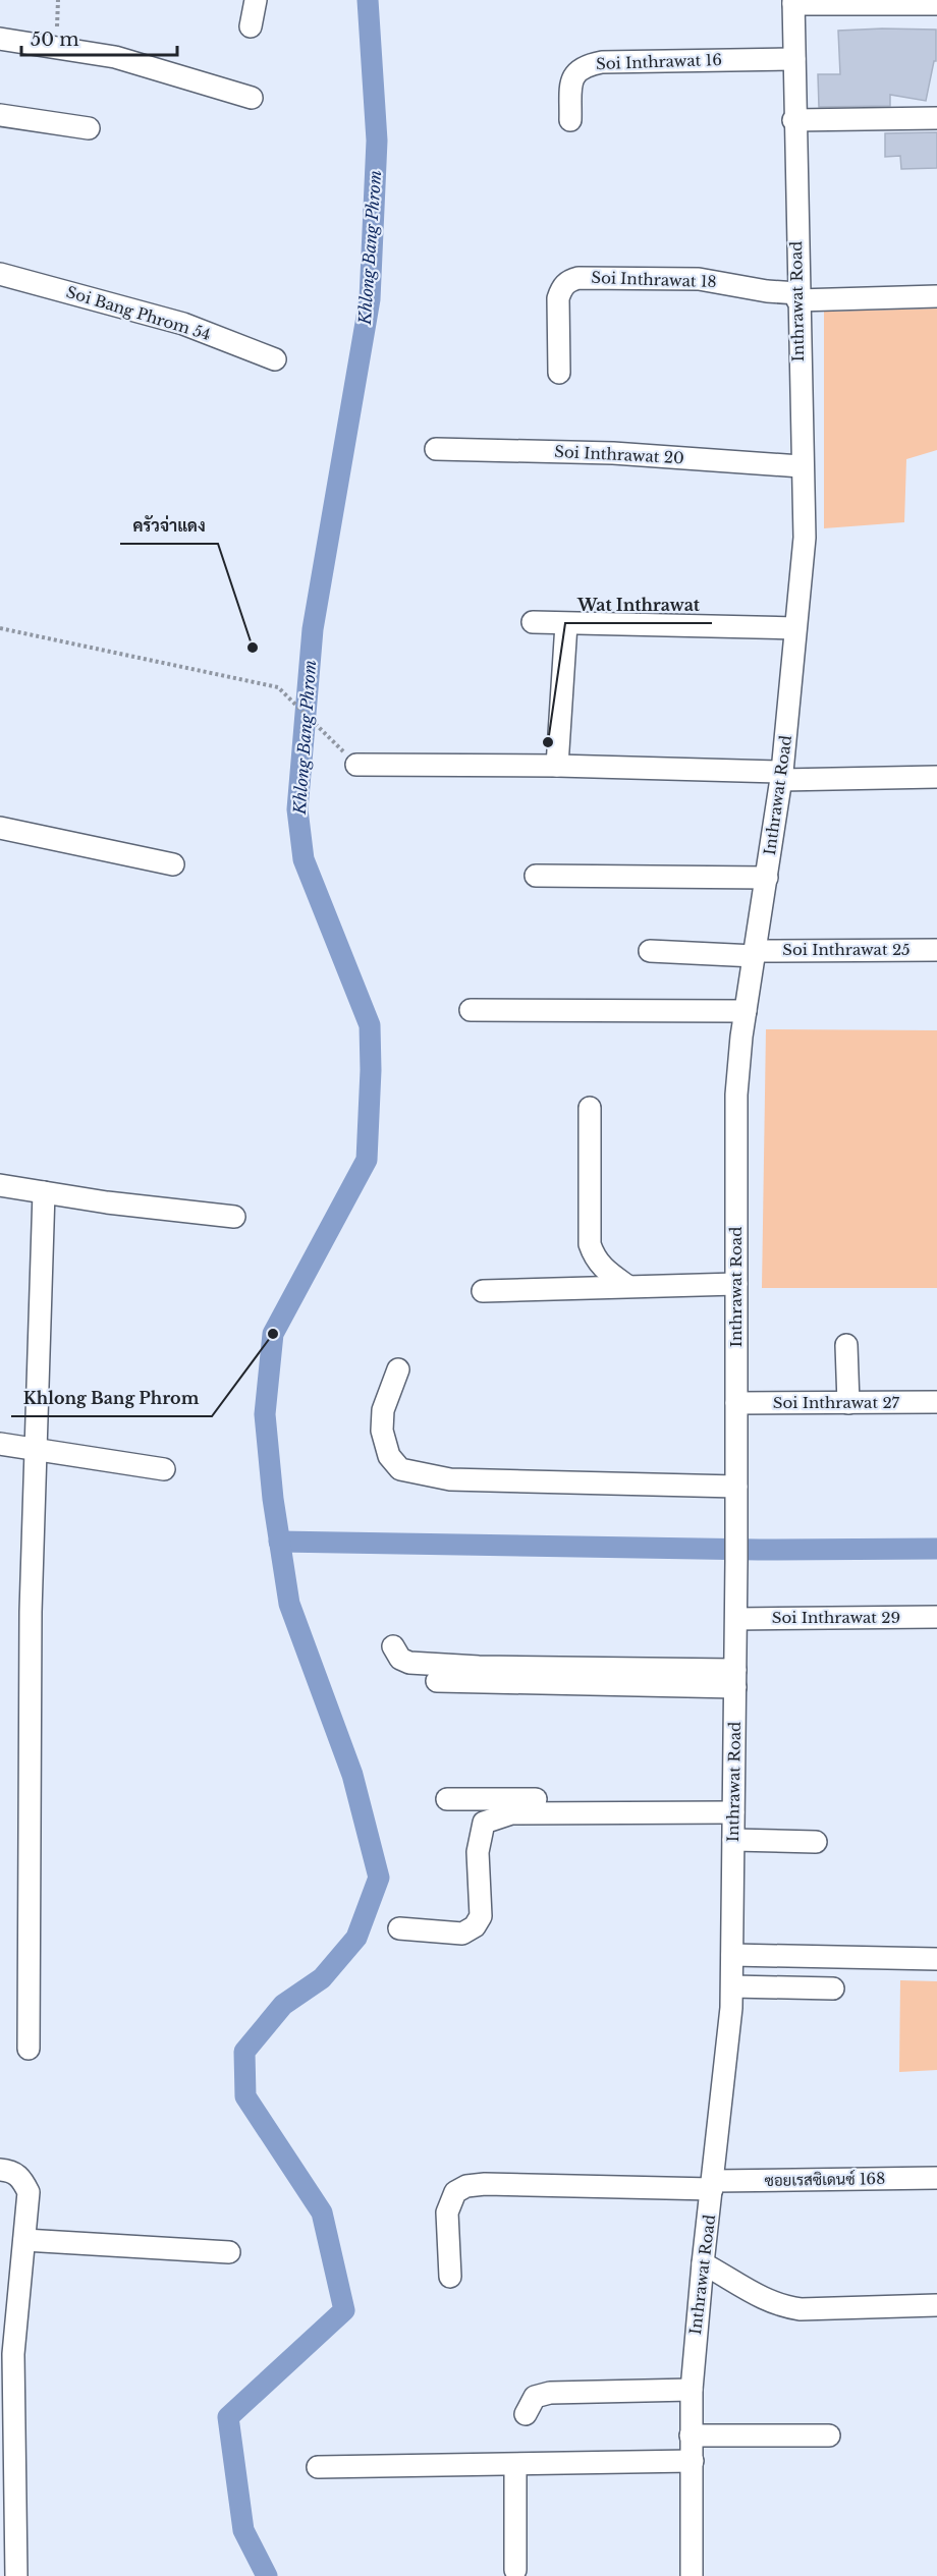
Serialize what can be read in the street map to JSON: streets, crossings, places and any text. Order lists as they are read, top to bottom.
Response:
{
  "streets": {
    "street": [
      "Soi Inthrawat 16",
      "Soi Inthrawat 18",
      "Inthrawat Road",
      "Soi Bang Phrom 54",
      "Soi Inthrawat 20",
      "Soi Inthrawat 25",
      "Soi Inthrawat 27",
      "Soi Inthrawat 29",
      "ซอยเรสซิเดนซ์ 168"
    ]
  },
  "crossings": [
    ["Soi Inthrawat 16", "Inthrawat Road"],
    ["Soi Inthrawat 18", "Inthrawat Road"],
    ["Inthrawat Road", "Soi Inthrawat 20"],
    ["Inthrawat Road", "Soi Inthrawat 25"],
    ["Inthrawat Road", "Soi Inthrawat 27"],
    ["Inthrawat Road", "Soi Inthrawat 29"],
    ["Inthrawat Road", "ซอยเรสซิเดนซ์ 168"]
  ],
  "water": ["Khlong Bang Phrom"],
  "places": ["ครัวจ่าแดง", "Wat Inthrawat", "Khlong Bang Phrom"],
  "scale_bar": "50 m"
}
